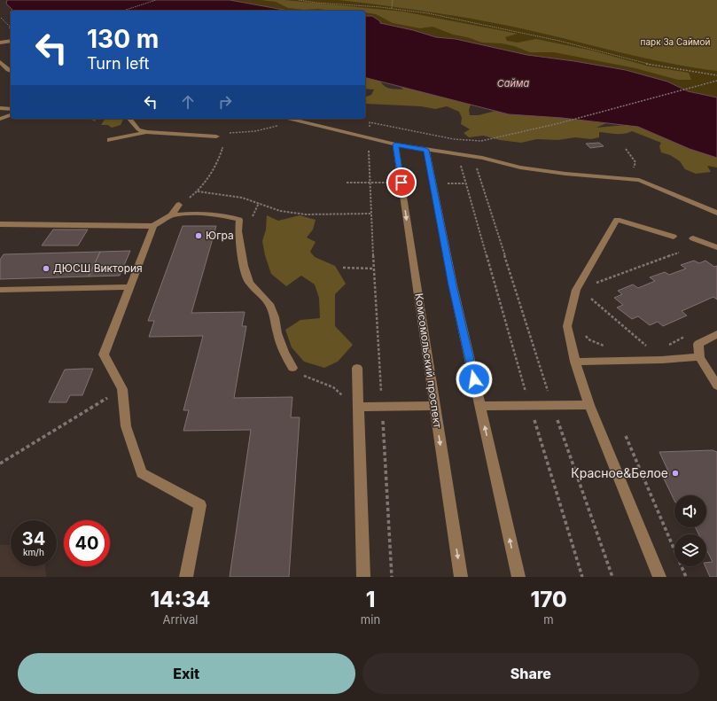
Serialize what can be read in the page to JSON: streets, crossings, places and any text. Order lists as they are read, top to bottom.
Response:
{
  "streets": {
    "street": ["Комсомольский проспект"]
  },
  "water": ["Сайма"],
  "parks": ["парк За Саймой"],
  "places": ["Югра", "ДЮСШ Виктория", "Красное&Белое"],
  "page": {
    "turn": ["130 m", "Turn left"],
    "speed": "34 km/h",
    "limit": "40",
    "eta": [
      "14:34",
      "Arrival",
      "1",
      "min",
      "170",
      "m"
    ],
    "buttons": ["Exit", "Share"]
  }
}
